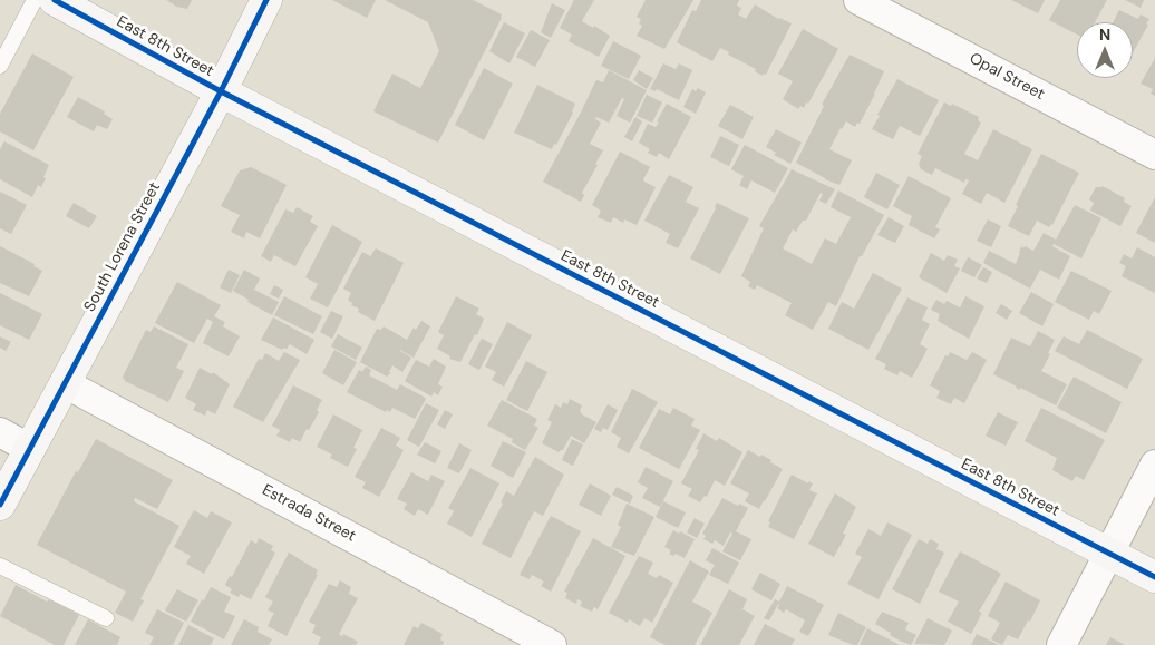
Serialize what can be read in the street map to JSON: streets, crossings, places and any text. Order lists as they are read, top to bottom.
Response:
{
  "streets": {
    "main road": ["East 8th Street", "South Lorena Street"],
    "street": ["Opal Street", "Estrada Street"]
  },
  "crossings": [
    ["East 8th Street", "South Lorena Street"],
    ["South Lorena Street", "Estrada Street"]
  ],
  "north": "top"
}
